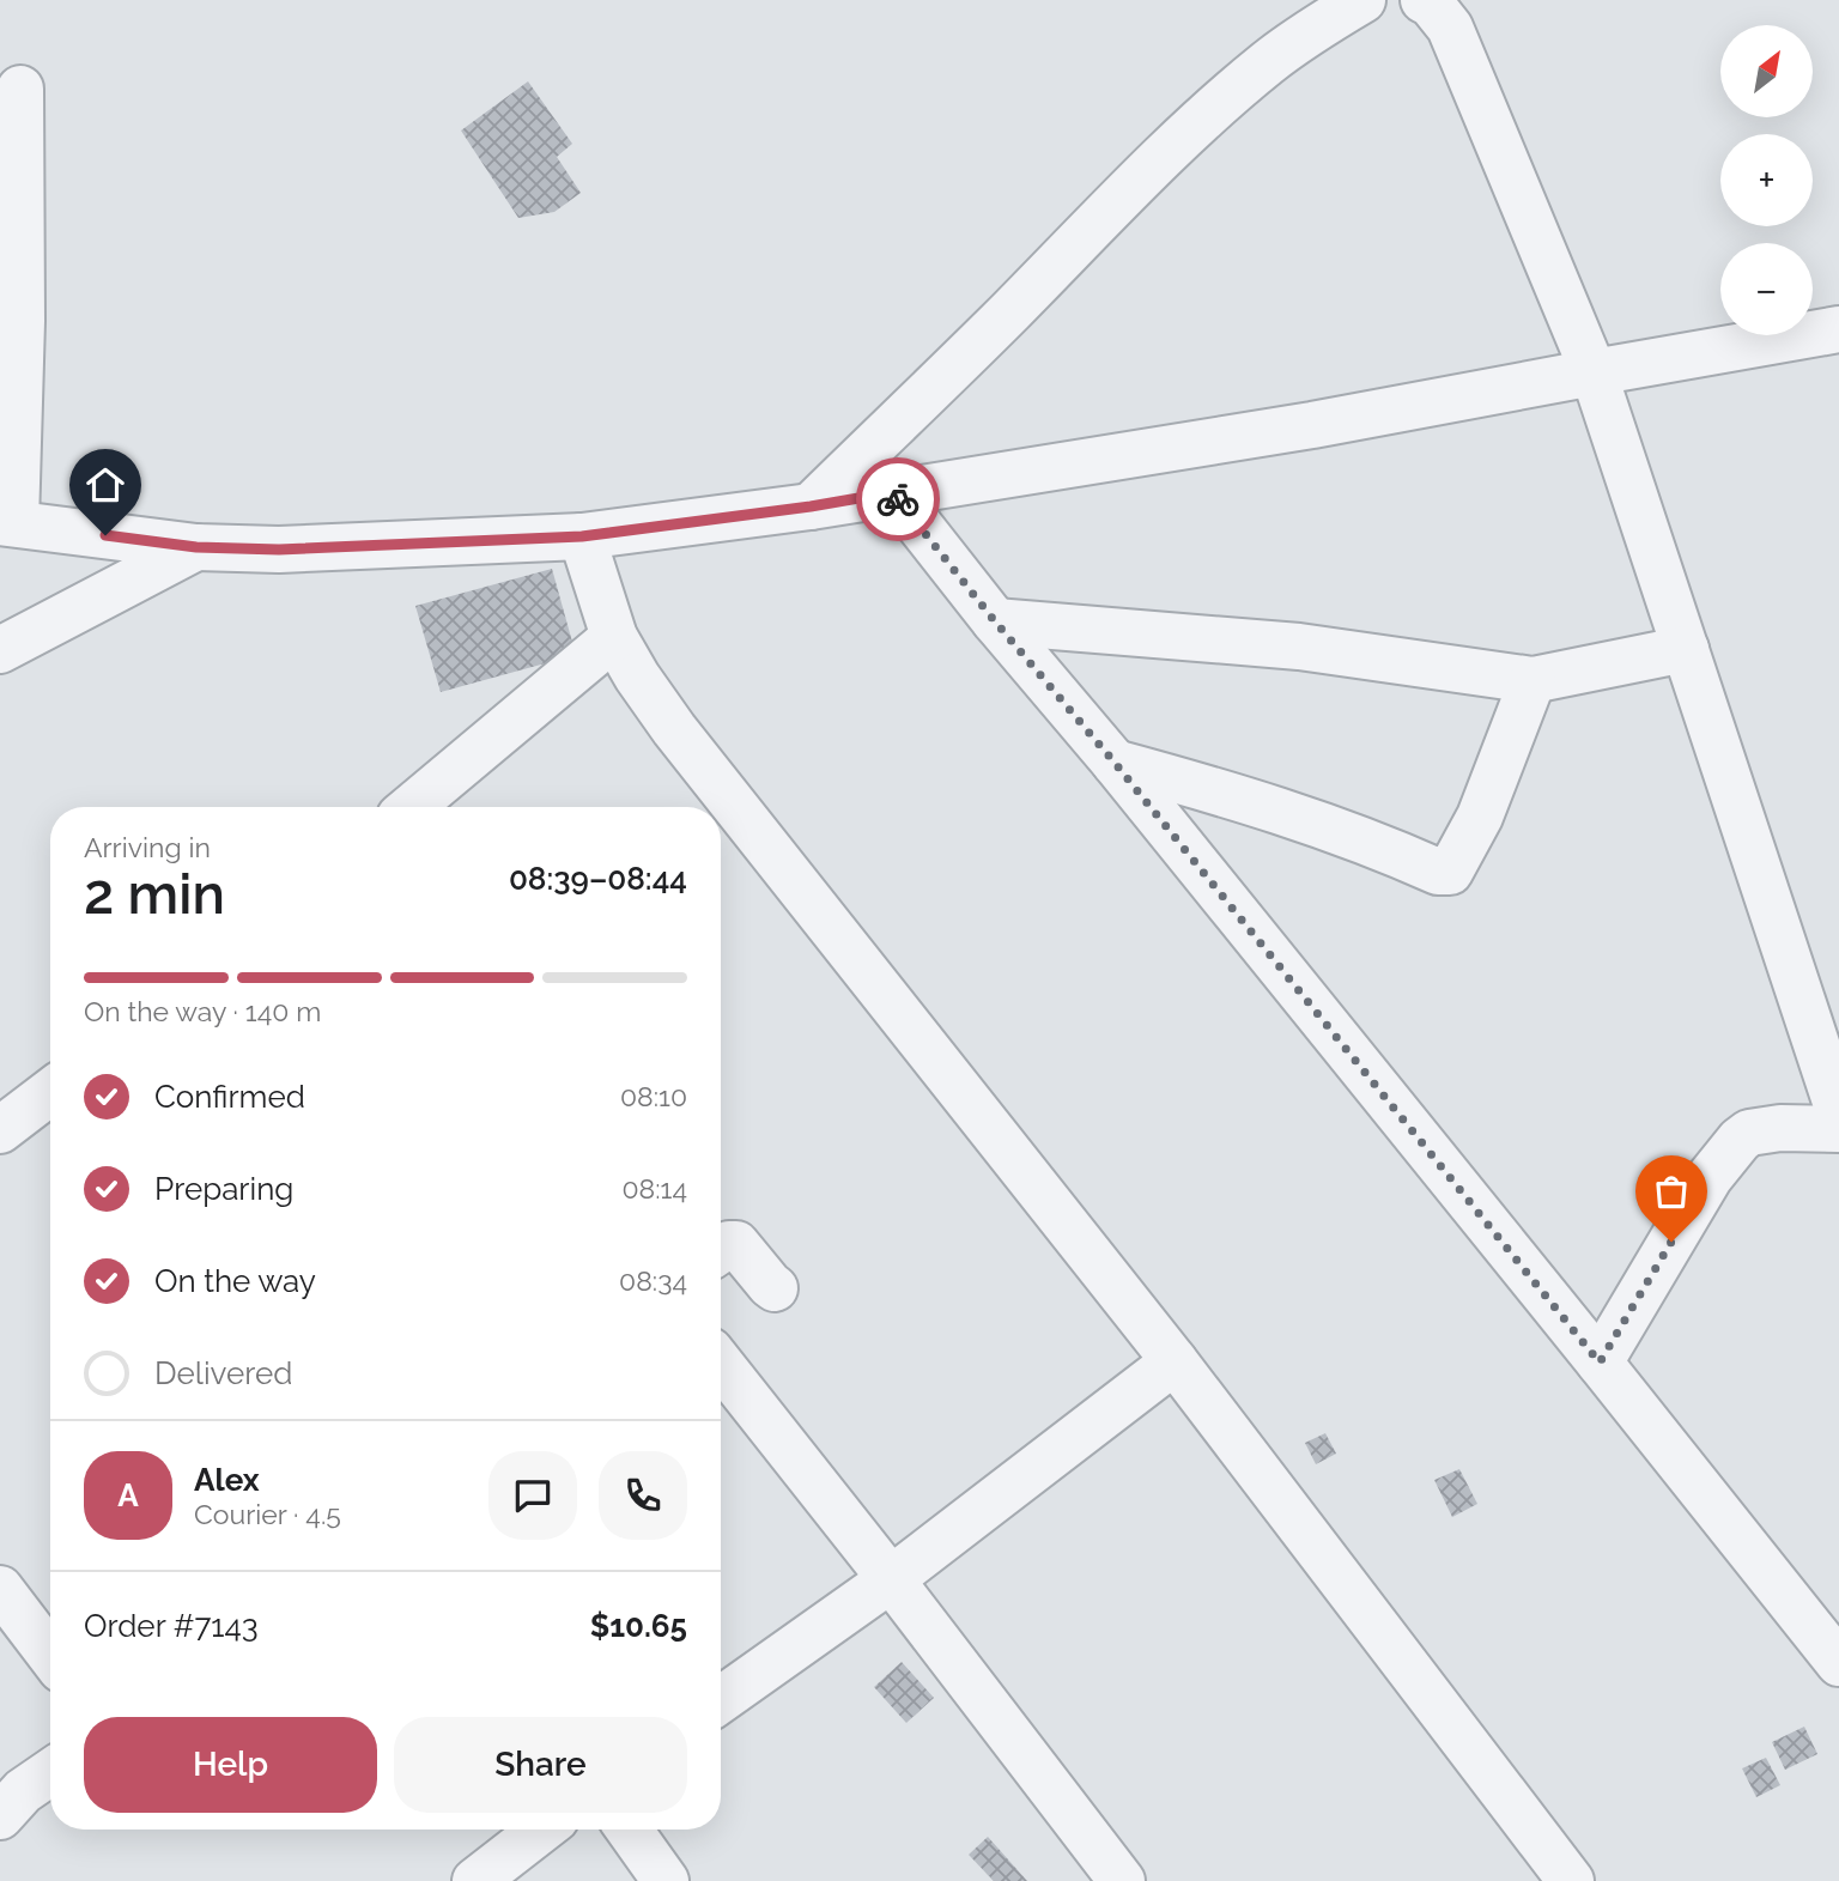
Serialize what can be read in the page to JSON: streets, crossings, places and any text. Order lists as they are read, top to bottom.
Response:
{
  "north": "top right",
  "page": {
    "map_buttons": ["+", "−"],
    "heading": ["2 min", "Arriving in", "08:39–08:44"],
    "panel": [
      "Alex",
      "Courier · 4.5",
      "Order #7143",
      "$10.65"
    ],
    "bar": "On the way · 140 m",
    "list": [
      ["Confirmed", "08:10"],
      ["Preparing", "08:14"],
      ["On the way", "08:34"],
      "Delivered"
    ],
    "round": "A",
    "buttons": ["Help", "Share"]
  }
}
